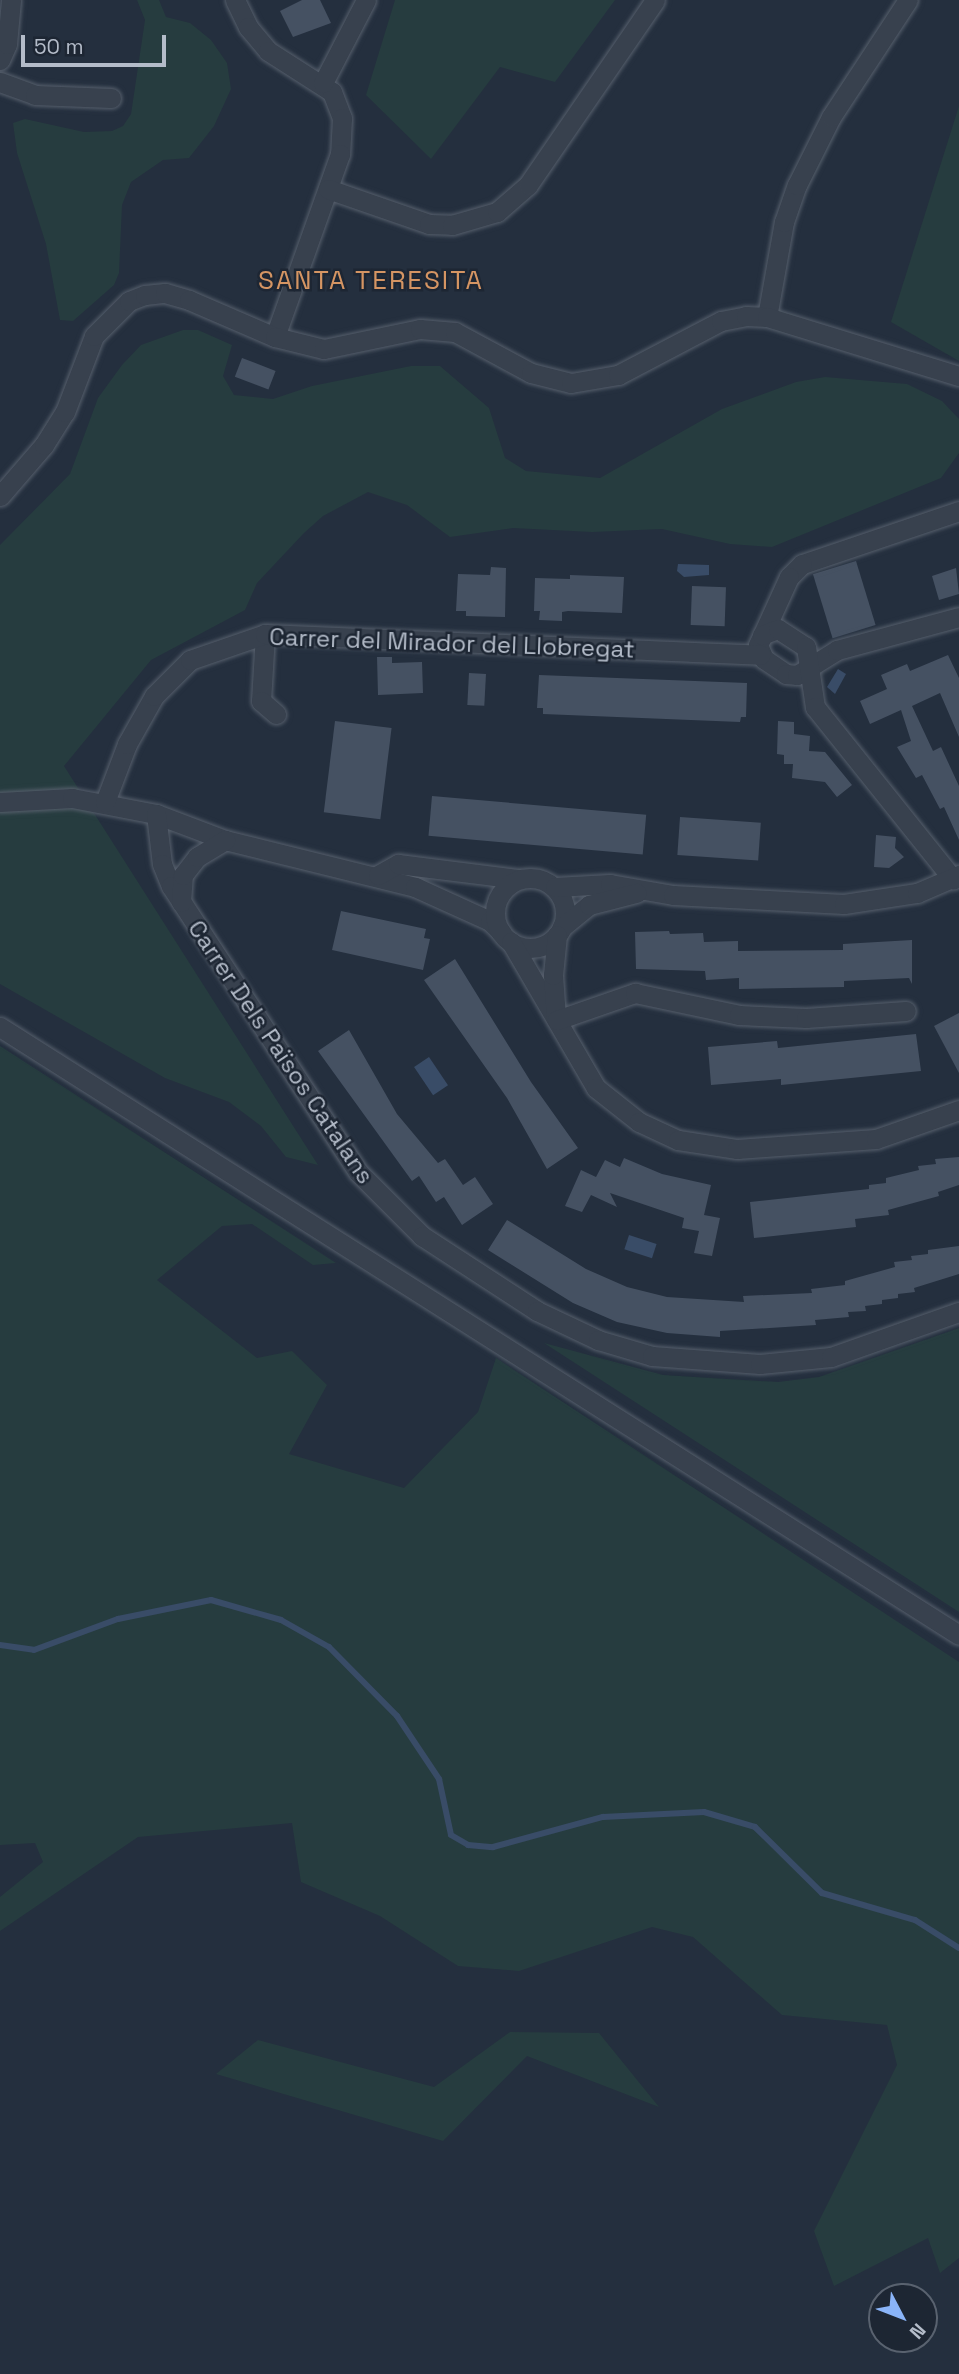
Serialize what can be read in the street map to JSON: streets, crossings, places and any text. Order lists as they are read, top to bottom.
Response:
{
  "streets": {
    "street": ["Carrer del Mirador del Llobregat", "Carrer Dels Països Catalans"]
  },
  "districts": ["SANTA TERESITA"],
  "scale_bar": "50 m",
  "north": "bottom right"
}
